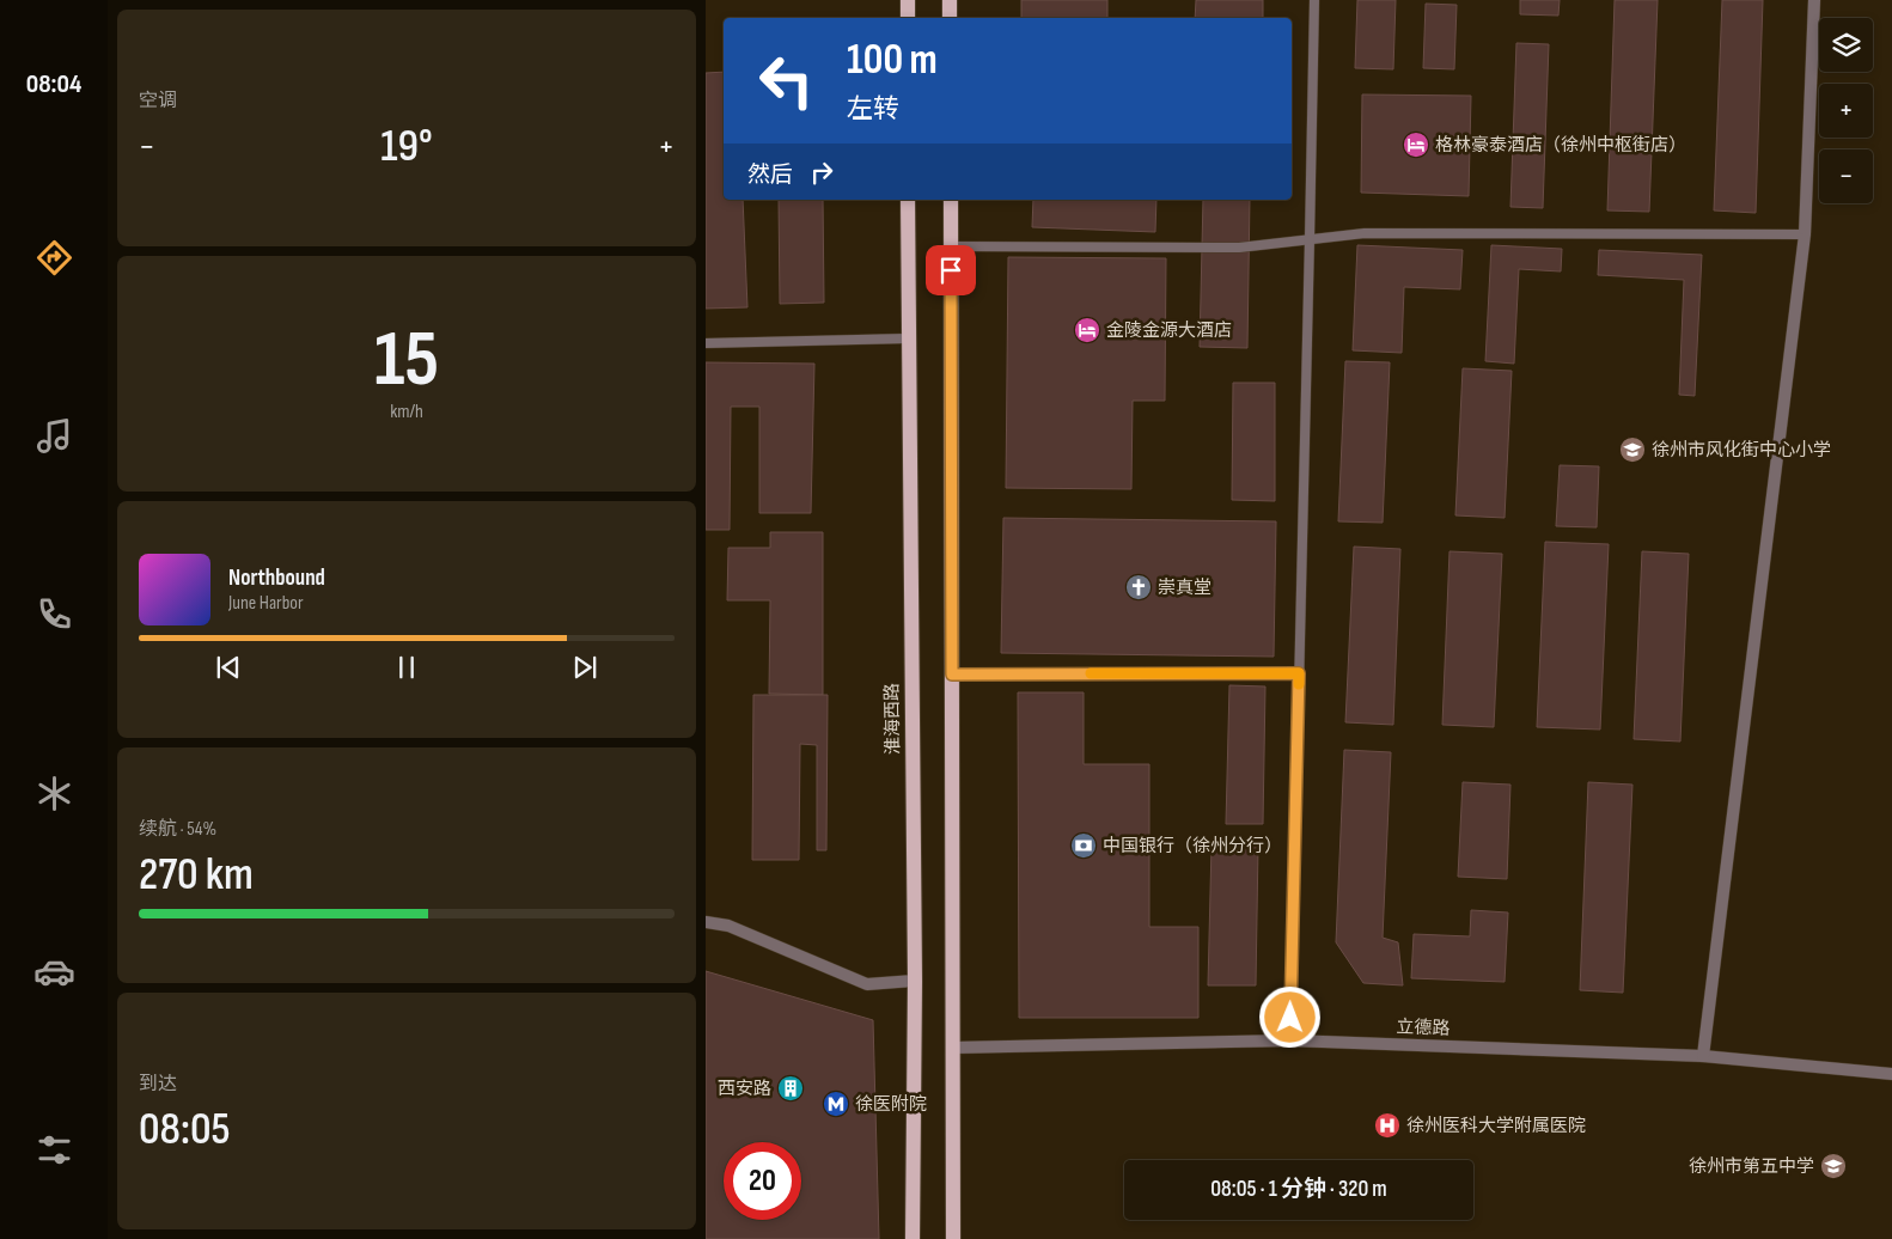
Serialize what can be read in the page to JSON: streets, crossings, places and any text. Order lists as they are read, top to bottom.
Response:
{
  "streets": {
    "main road": ["淮海西路"],
    "street": ["立德路"]
  },
  "places": {
    "hotel": ["格林豪泰酒店（徐州中枢街店）", "金陵金源大酒店"],
    "school or university": ["徐州市风化街中心小学", "徐州市第五中学"],
    "church": ["崇真堂"],
    "bank": ["中国银行（徐州分行）"],
    "building": ["西安路"],
    "metro station": ["徐医附院"],
    "hospital": ["徐州医科大学附属医院"]
  },
  "page": {
    "tabs": "08:04",
    "tile": [
      "空调",
      ["15", "km/h"],
      ["续航 · 54%", "270 km"],
      ["到达", "08:05"]
    ],
    "map_buttons": ["+", "−"],
    "turn": ["100 m", "左转"],
    "heat": ["−", "19°", "+"],
    "then": "然后",
    "song": ["Northbound", "June Harbor"],
    "limit": "20",
    "trip": "08:05 · 1 分钟 · 320 m"
  }
}
